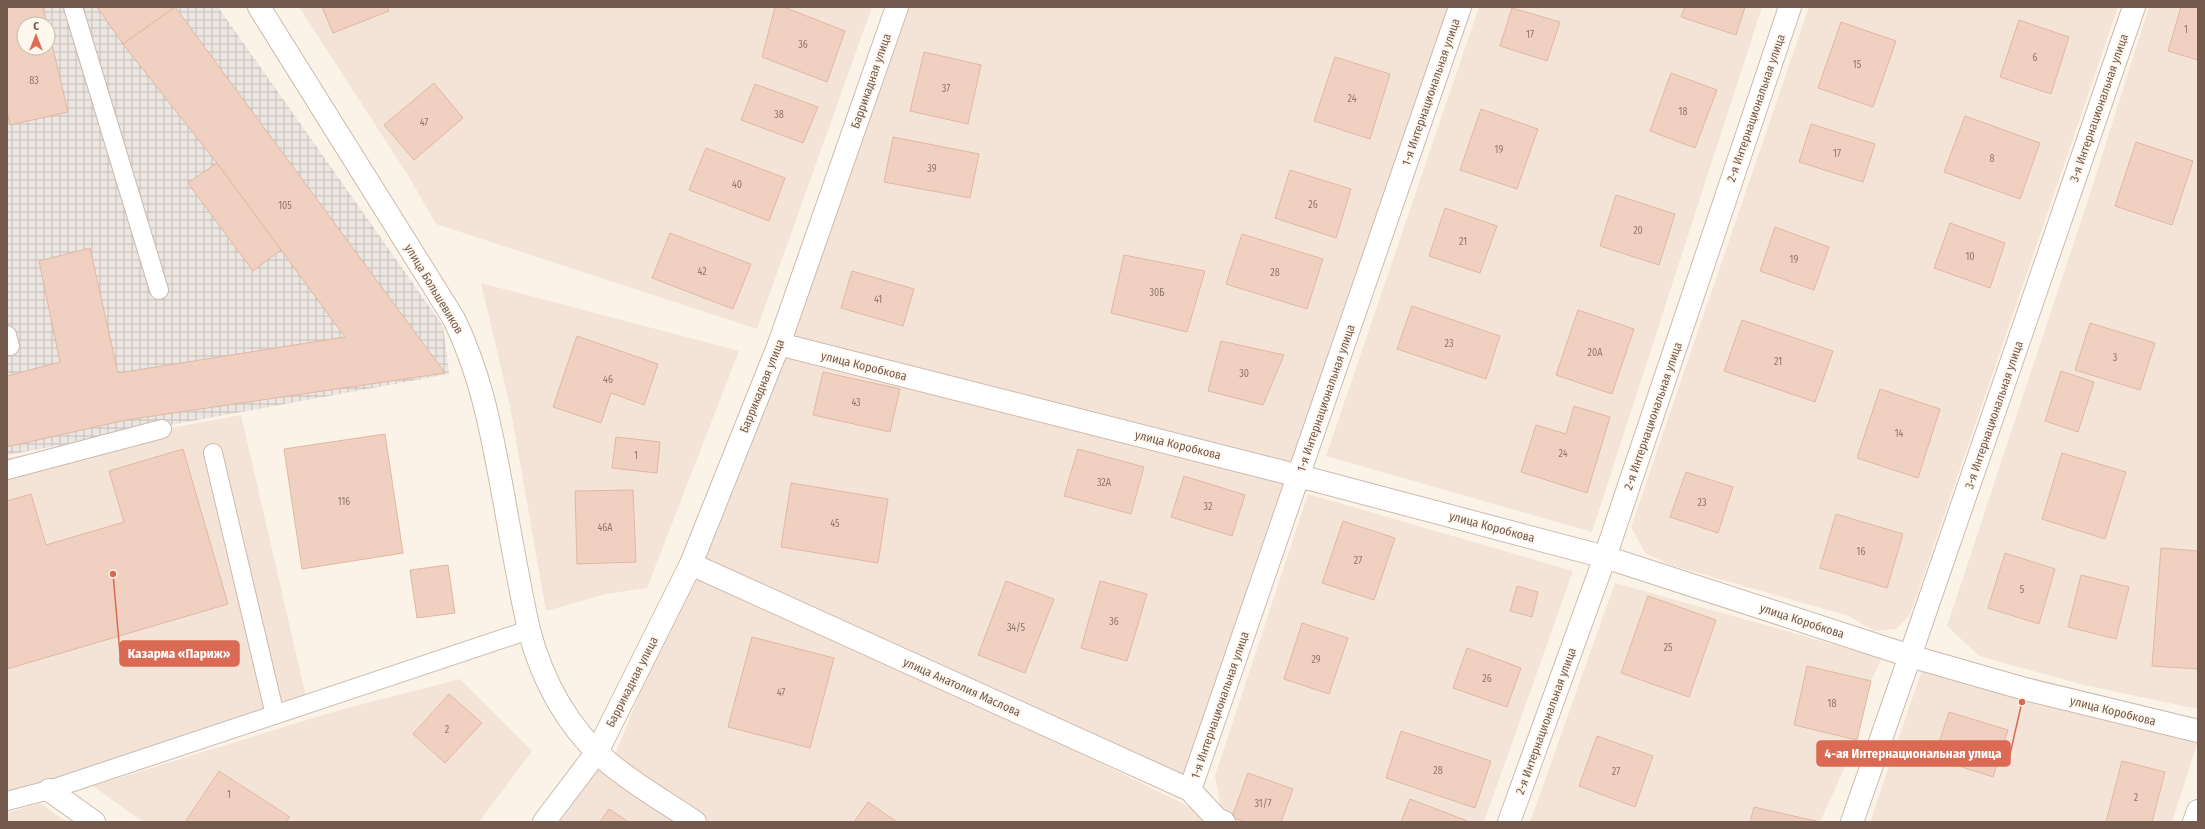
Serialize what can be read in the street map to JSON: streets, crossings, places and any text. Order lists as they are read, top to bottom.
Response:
{
  "streets": {
    "street": [
      "Баррикадная улица",
      "1-я Интернациональная улица",
      "2-я Интернациональная улица",
      "3-я Интернациональная улица",
      "улица Большевиков",
      "улица Коробкова",
      "улица Анатолия Маслова"
    ]
  },
  "crossings": [
    ["Баррикадная улица", "улица Большевиков"],
    ["Баррикадная улица", "улица Коробкова"],
    ["Баррикадная улица", "улица Анатолия Маслова"],
    ["1-я Интернациональная улица", "улица Коробкова"],
    ["1-я Интернациональная улица", "улица Анатолия Маслова"],
    ["2-я Интернациональная улица", "улица Коробкова"],
    ["3-я Интернациональная улица", "улица Коробкова"]
  ],
  "places": ["Казарма «Париж»", "4-ая Интернациональная улица"],
  "house_numbers": [
    "1",
    "17",
    "36",
    "6",
    "15",
    "83",
    "37",
    "24",
    "18",
    "38",
    "47",
    "19",
    "17",
    "8",
    "39",
    "40",
    "26",
    "105",
    "20",
    "21",
    "10",
    "19",
    "42",
    "28",
    "30Б",
    "41",
    "23",
    "20А",
    "3",
    "21",
    "30",
    "46",
    "43",
    "14",
    "24",
    "1",
    "32А",
    "116",
    "23",
    "32",
    "45",
    "46А",
    "16",
    "27",
    "5",
    "36",
    "34/5",
    "25",
    "29",
    "26",
    "47",
    "18",
    "2",
    "28",
    "27",
    "1",
    "2",
    "31/7"
  ],
  "north": "top"
}
